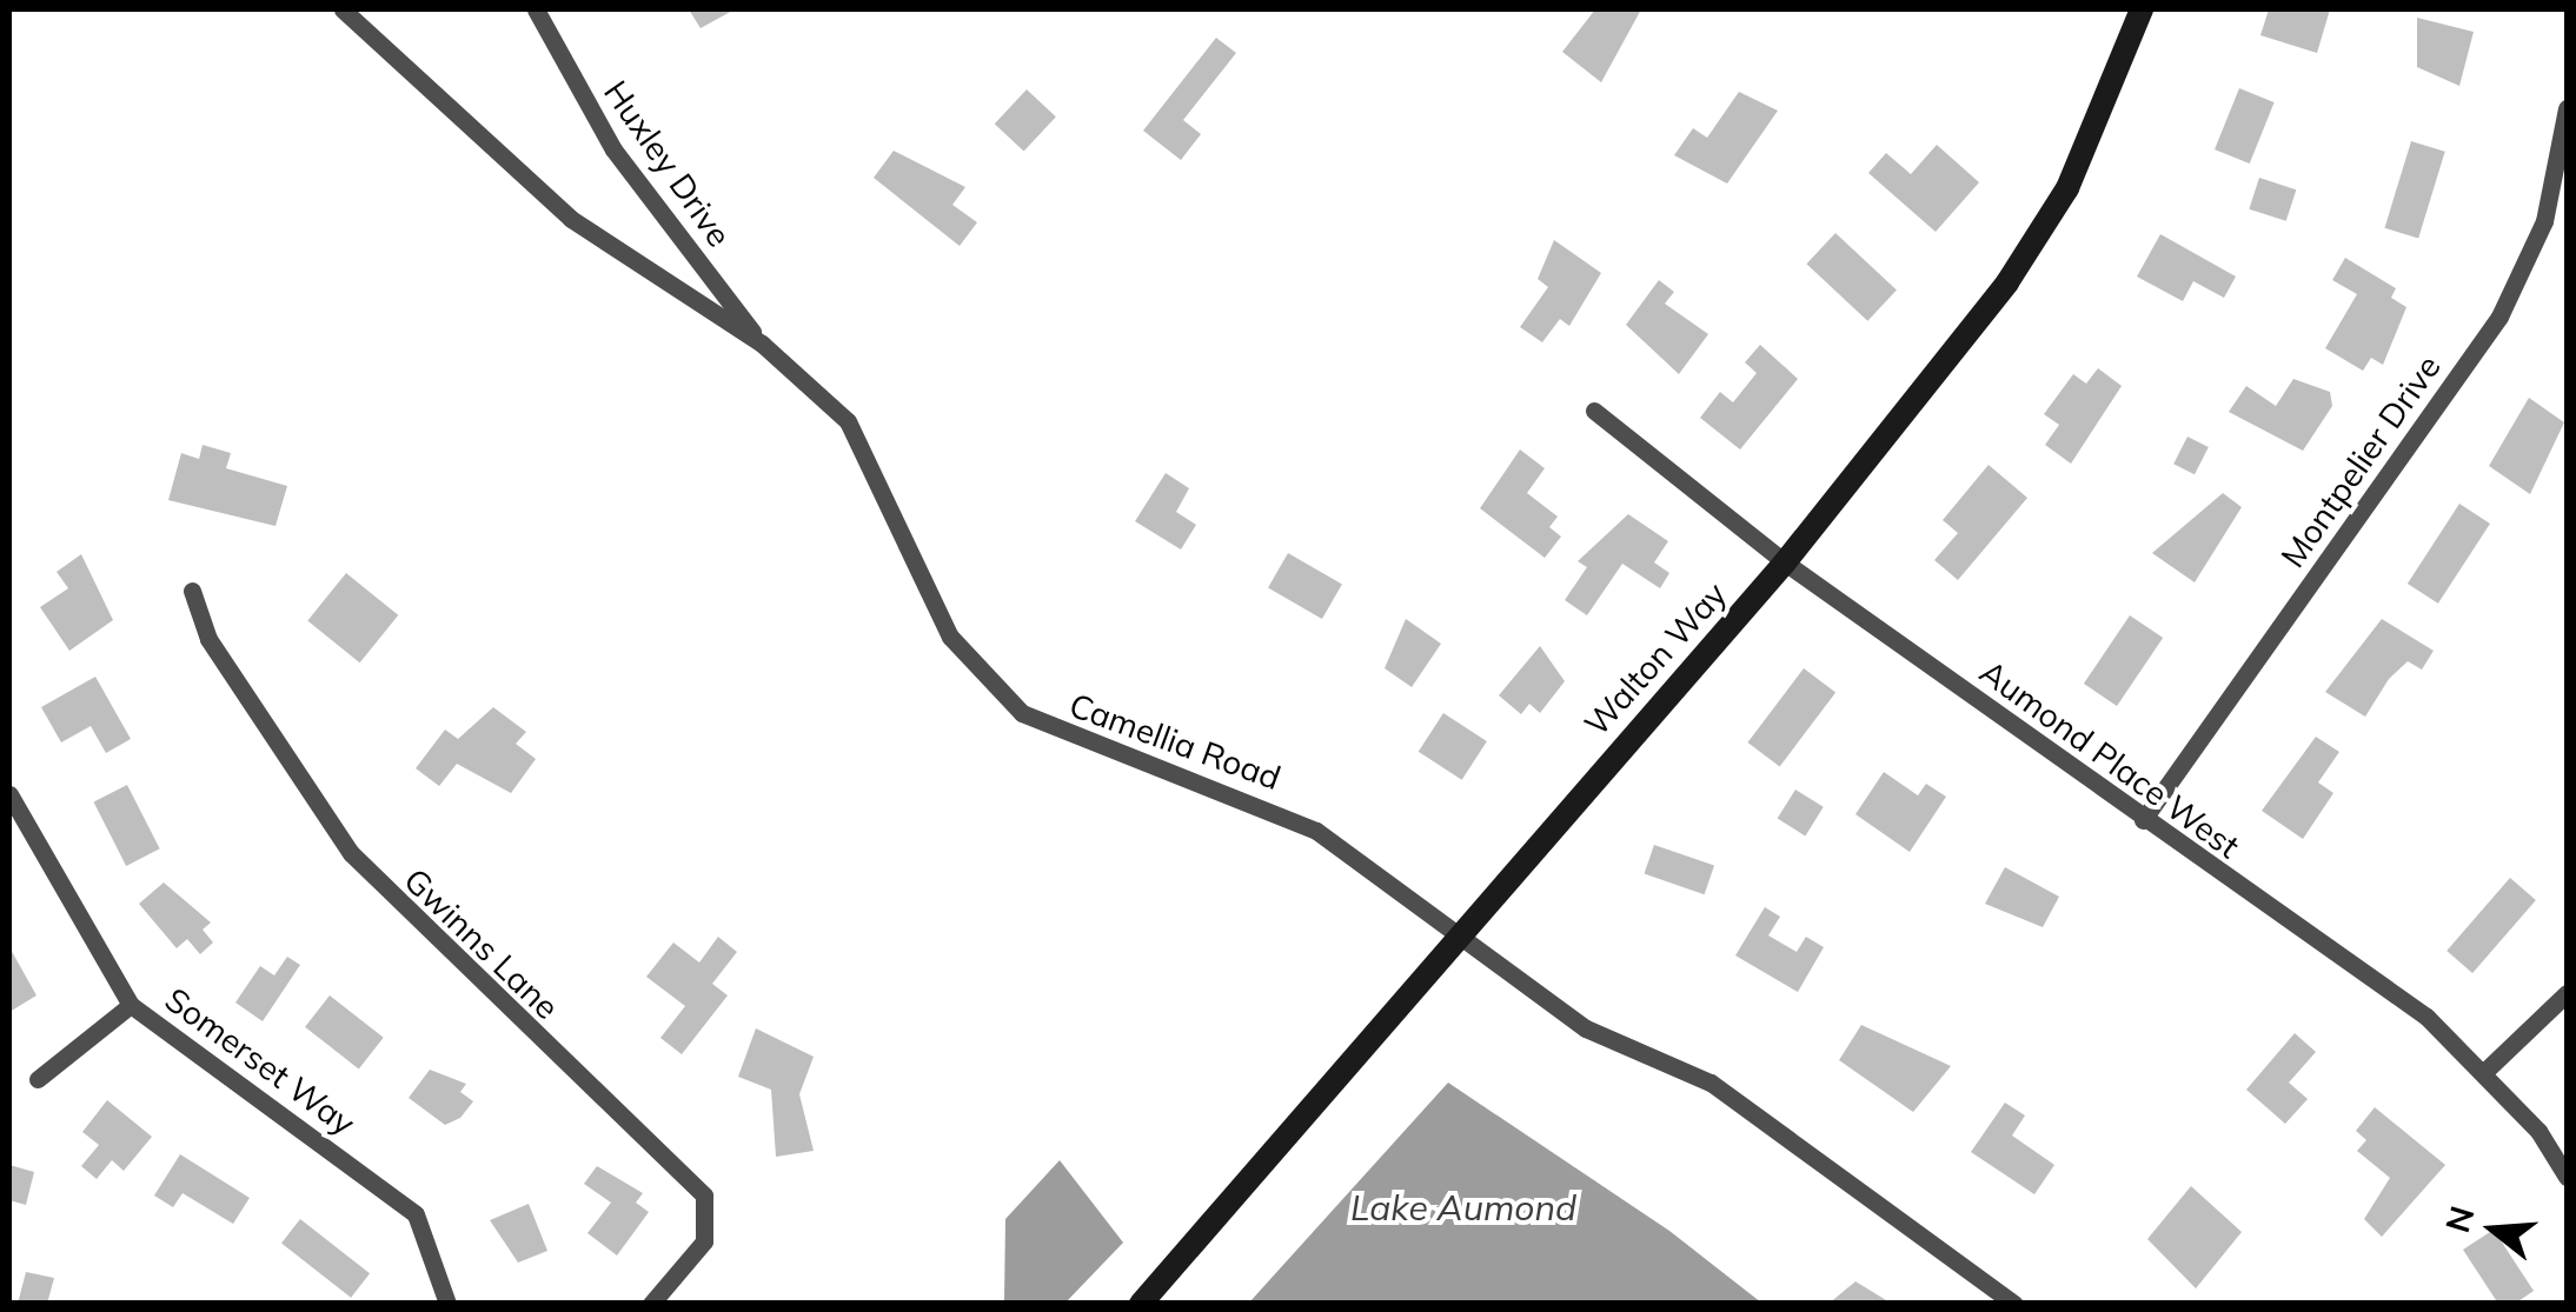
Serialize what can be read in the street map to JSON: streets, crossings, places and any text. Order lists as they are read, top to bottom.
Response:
{
  "streets": {
    "main road": ["Walton Way"],
    "street": [
      "Huxley Drive",
      "Montpelier Drive",
      "Camellia Road",
      "Aumond Place West",
      "Gwinns Lane",
      "Somerset Way"
    ]
  },
  "crossings": [
    ["Huxley Drive", "Camellia Road"],
    ["Montpelier Drive", "Aumond Place West"],
    ["Walton Way", "Camellia Road"],
    ["Walton Way", "Aumond Place West"]
  ],
  "water": ["Lake Aumond"],
  "north": "left"
}
